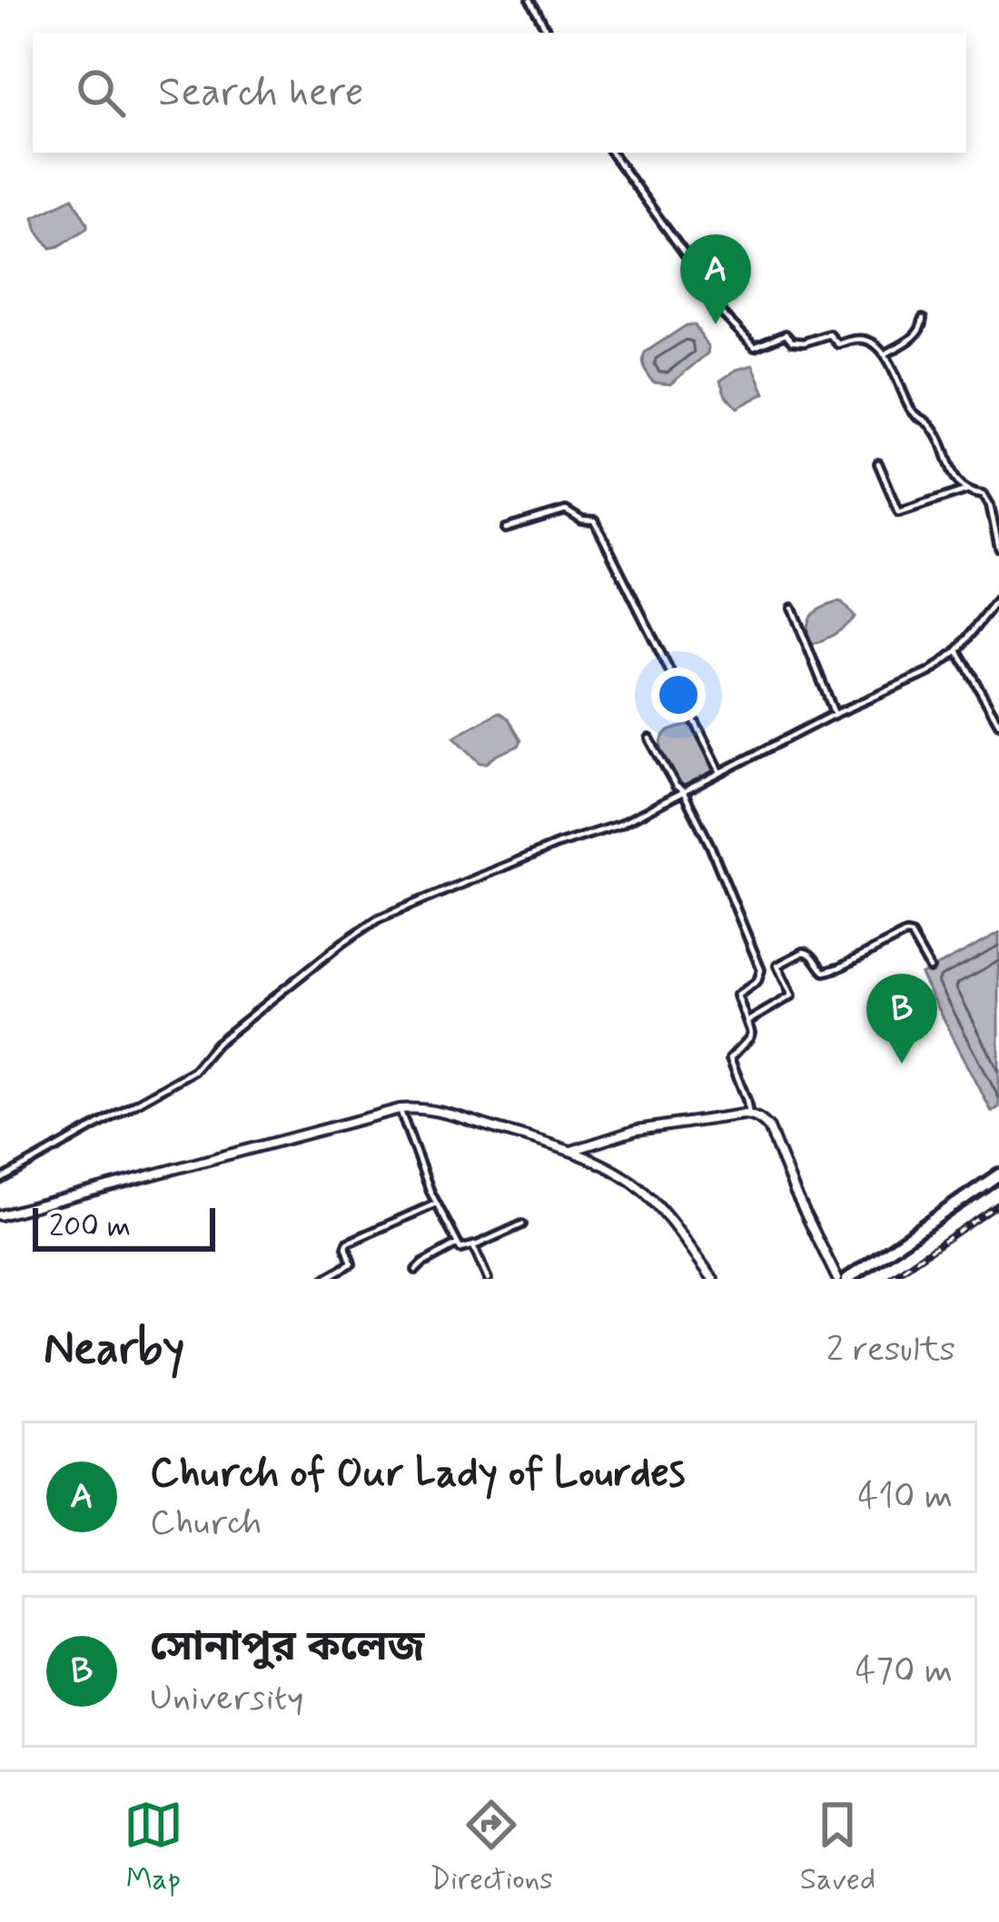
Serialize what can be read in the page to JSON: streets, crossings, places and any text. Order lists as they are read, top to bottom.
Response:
{
  "scale_bar": "200 m",
  "page": {
    "search": "Search here",
    "pins": ["A", "B"],
    "scale": "200 m",
    "heading": ["Nearby", "2 results"],
    "list": [
      {
        "mark": "A",
        "name": "Church of Our Lady of Lourdes",
        "note": "Church",
        "value": "410 m"
      },
      {
        "mark": "B",
        "name": "সোনাপুর কলেজ",
        "note": "University",
        "value": "470 m"
      }
    ],
    "nav": ["Map", "Directions", "Saved"]
  }
}
